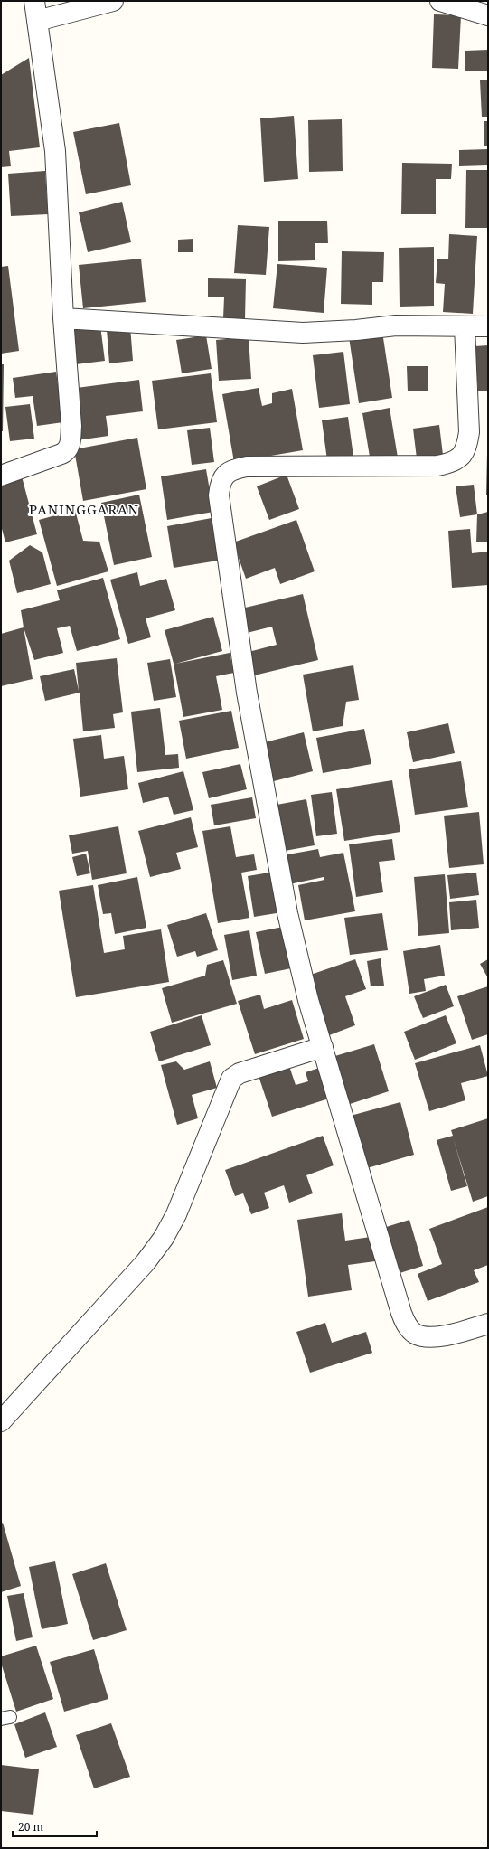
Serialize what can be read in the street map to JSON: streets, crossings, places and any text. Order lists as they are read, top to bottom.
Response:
{
  "districts": ["PANINGGARAN"],
  "scale_bar": "20 m"
}
